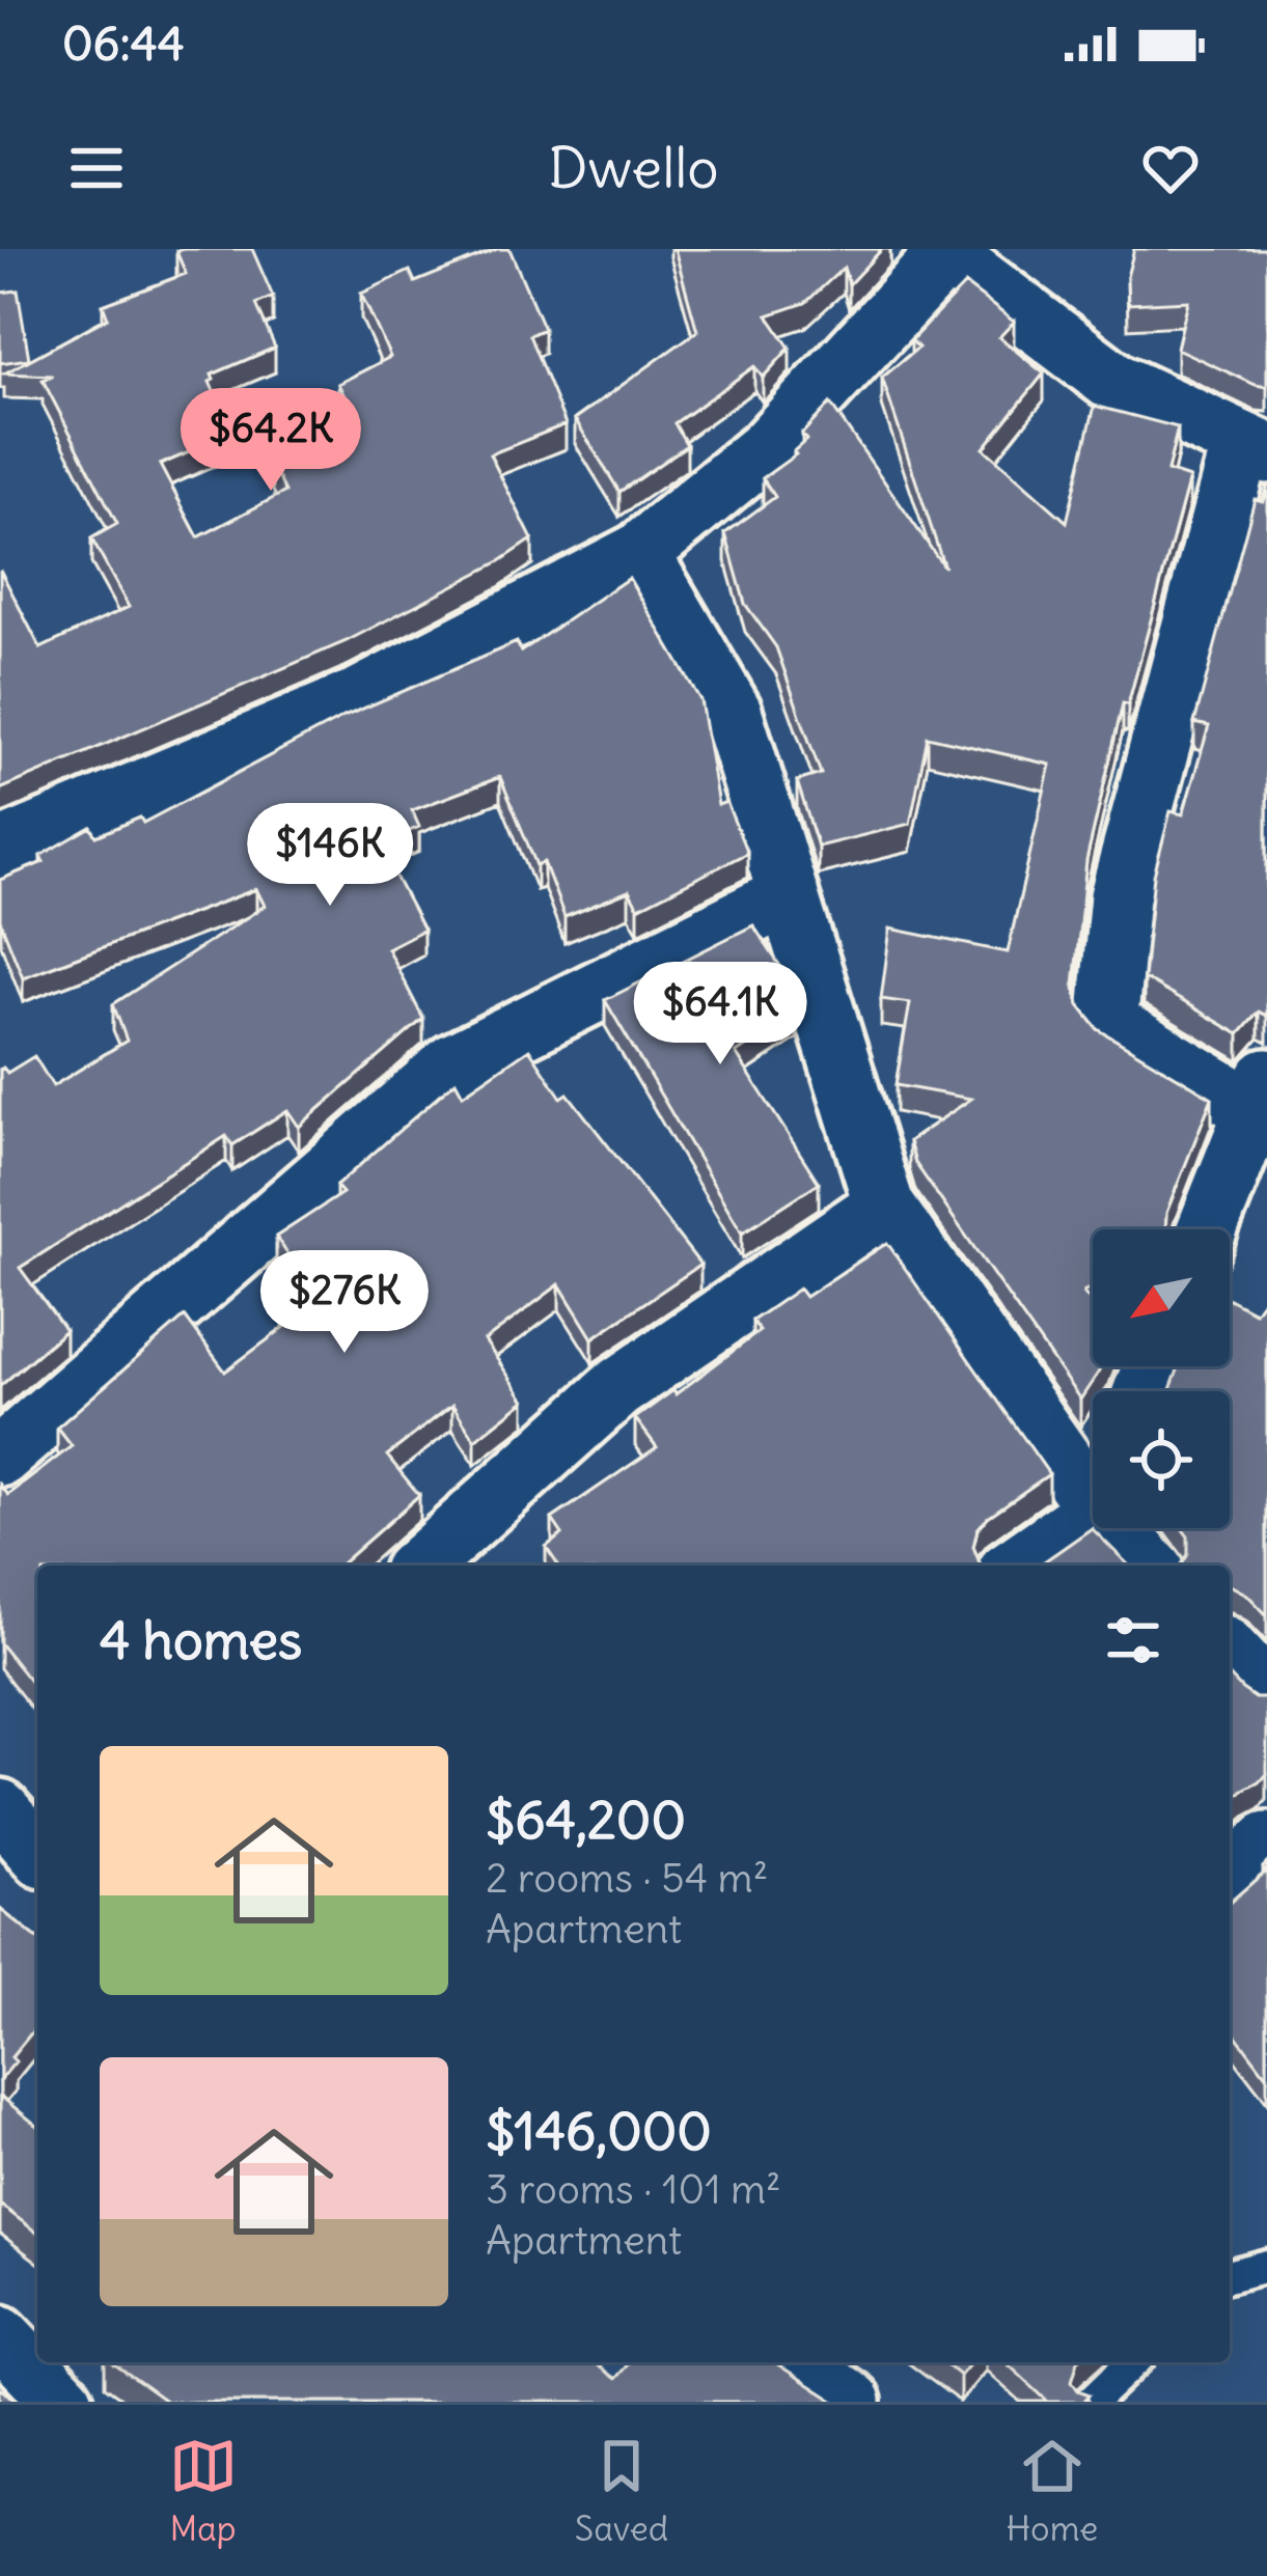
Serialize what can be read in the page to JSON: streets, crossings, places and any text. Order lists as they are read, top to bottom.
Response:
{
  "north": "bottom left",
  "page": {
    "status": "06:44",
    "header": "Dwello",
    "price": [
      "$64.2K",
      "$146K",
      "$64.1K",
      "$276K"
    ],
    "heading": "4 homes",
    "list": [
      {
        "name": "$64,200",
        "note": "2 rooms · 54 m² · Apartment"
      },
      {
        "name": "$146,000",
        "note": "3 rooms · 101 m² · Apartment"
      }
    ],
    "tabs": ["Map", "Saved", "Home"]
  }
}
